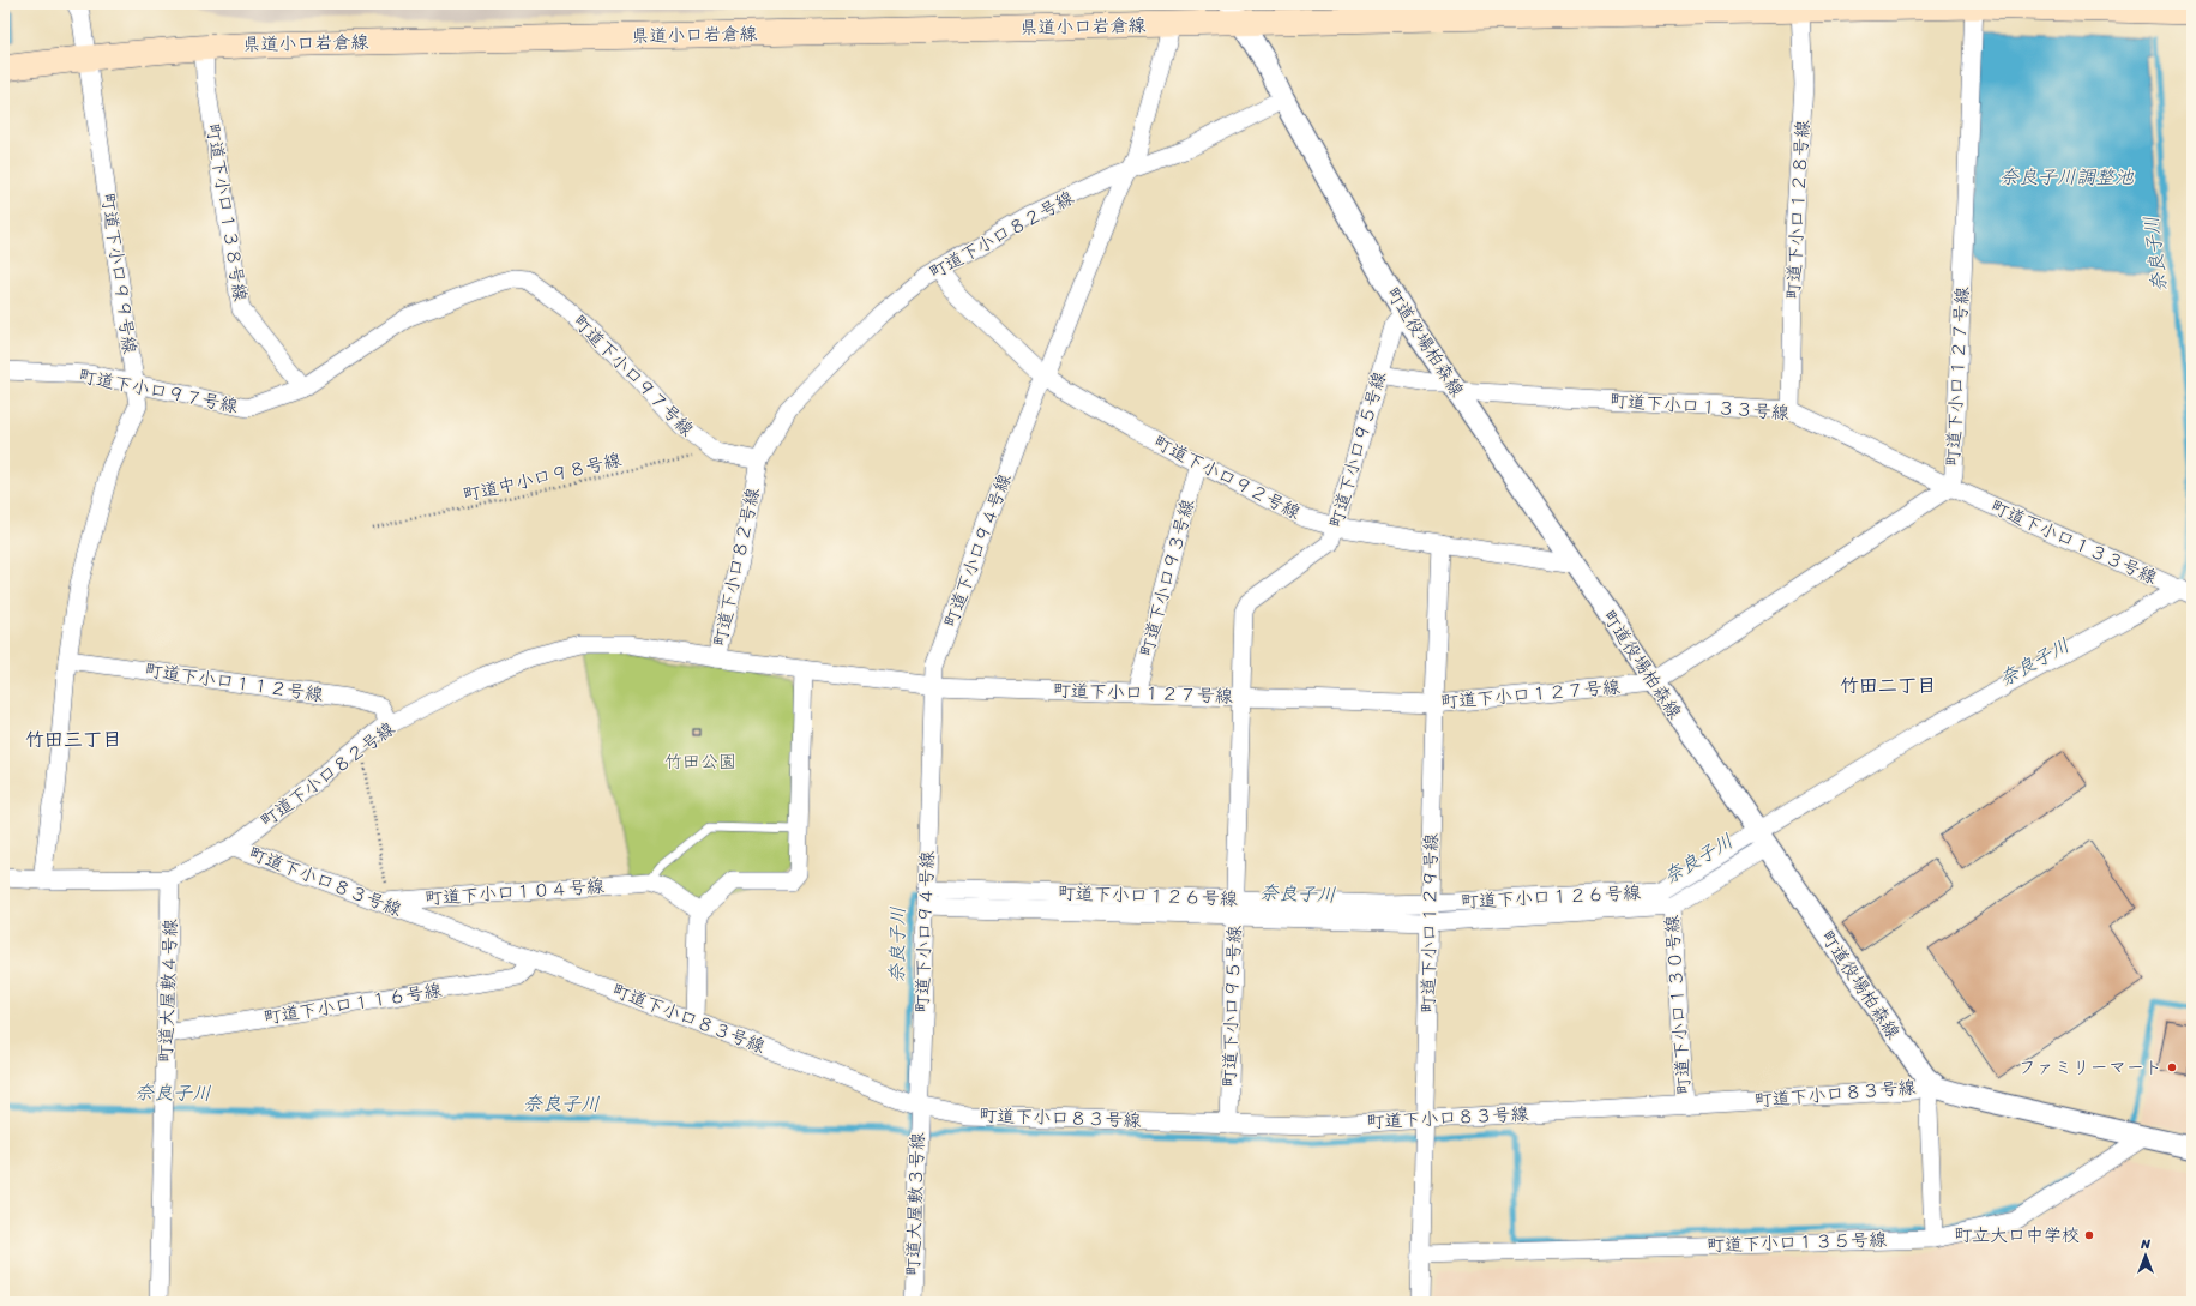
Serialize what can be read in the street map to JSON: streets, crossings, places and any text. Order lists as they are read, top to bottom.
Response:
{
  "streets": {
    "main road": ["県道小口岩倉線"],
    "street": [
      "町道下小口１２８号線",
      "町道下小口１３８号線",
      "町道下小口８２号線",
      "町道下小口９９号線",
      "町道役場柏森線",
      "町道下小口９７号線",
      "町道下小口１２７号線",
      "町道下小口１３３号線",
      "町道下小口９５号線",
      "町道下小口９２号線",
      "町道下小口９４号線",
      "町道下小口９３号線",
      "町道下小口１１２号線",
      "町道下小口８３号線",
      "町道下小口１０４号線",
      "町道下小口１２６号線",
      "町道下小口１２９号線",
      "町道大屋敷４号線",
      "町道下小口１１６号線",
      "町道下小口１３０号線",
      "町道大屋敷３号線",
      "町道下小口１３５号線"
    ],
    "path": ["町道中小口９８号線"]
  },
  "crossings": [
    ["県道小口岩倉線", "町道下小口１２８号線"],
    ["県道小口岩倉線", "町道下小口１３８号線"],
    ["県道小口岩倉線", "町道下小口９９号線"],
    ["県道小口岩倉線", "町道役場柏森線"],
    ["県道小口岩倉線", "町道下小口１２７号線"],
    ["県道小口岩倉線", "町道下小口９４号線"],
    ["町道下小口１２８号線", "町道下小口１３３号線"],
    ["町道下小口１３８号線", "町道下小口９７号線"],
    ["町道下小口８２号線", "町道下小口９９号線"],
    ["町道下小口８２号線", "町道役場柏森線"],
    ["町道下小口８２号線", "町道下小口９７号線"],
    ["町道下小口８２号線", "町道下小口１２７号線"],
    ["町道下小口８２号線", "町道下小口９２号線"],
    ["町道下小口８２号線", "町道下小口９４号線"],
    ["町道下小口８２号線", "町道下小口１１２号線"],
    ["町道下小口８２号線", "町道下小口８３号線"],
    ["町道下小口８２号線", "町道大屋敷４号線"],
    ["町道下小口９９号線", "町道下小口９７号線"],
    ["町道下小口９９号線", "町道下小口１１２号線"],
    ["町道役場柏森線", "町道下小口１２７号線"],
    ["町道役場柏森線", "町道下小口１３３号線"],
    ["町道役場柏森線", "町道下小口９５号線"],
    ["町道役場柏森線", "町道下小口９２号線"],
    ["町道役場柏森線", "町道下小口８３号線"],
    ["町道役場柏森線", "町道下小口１２６号線"],
    ["町道役場柏森線", "町道下小口１３５号線"],
    ["町道下小口９７号線", "町道中小口９８号線"],
    ["町道下小口１２７号線", "町道下小口１３３号線"],
    ["町道下小口１２７号線", "町道下小口９５号線"],
    ["町道下小口１２７号線", "町道下小口９４号線"],
    ["町道下小口１２７号線", "町道下小口９３号線"],
    ["町道下小口１２７号線", "町道下小口１２９号線"],
    ["町道下小口１３３号線", "町道下小口９５号線"],
    ["町道下小口１３３号線", "町道下小口１２６号線"],
    ["町道下小口９５号線", "町道下小口９２号線"],
    ["町道下小口９５号線", "町道下小口８３号線"],
    ["町道下小口９５号線", "町道下小口１２６号線"],
    ["町道下小口９２号線", "町道下小口９４号線"],
    ["町道下小口９２号線", "町道下小口９３号線"],
    ["町道下小口９２号線", "町道下小口１２９号線"],
    ["町道下小口９４号線", "町道下小口８３号線"],
    ["町道下小口９４号線", "町道下小口１２６号線"],
    ["町道下小口９４号線", "町道大屋敷３号線"],
    ["町道下小口８３号線", "町道下小口１０４号線"],
    ["町道下小口８３号線", "町道下小口１２９号線"],
    ["町道下小口８３号線", "町道下小口１１６号線"],
    ["町道下小口８３号線", "町道下小口１３０号線"],
    ["町道下小口８３号線", "町道大屋敷３号線"],
    ["町道下小口１２６号線", "町道下小口１２９号線"],
    ["町道下小口１２９号線", "町道下小口１３５号線"],
    ["町道大屋敷４号線", "町道下小口１１６号線"]
  ],
  "districts": ["竹田二丁目", "竹田三丁目"],
  "water": ["奈良子川調整池", "奈良子川"],
  "parks": ["竹田公園"],
  "places": ["ファミリーマート", "町立大口中学校"],
  "north": "top"
}
